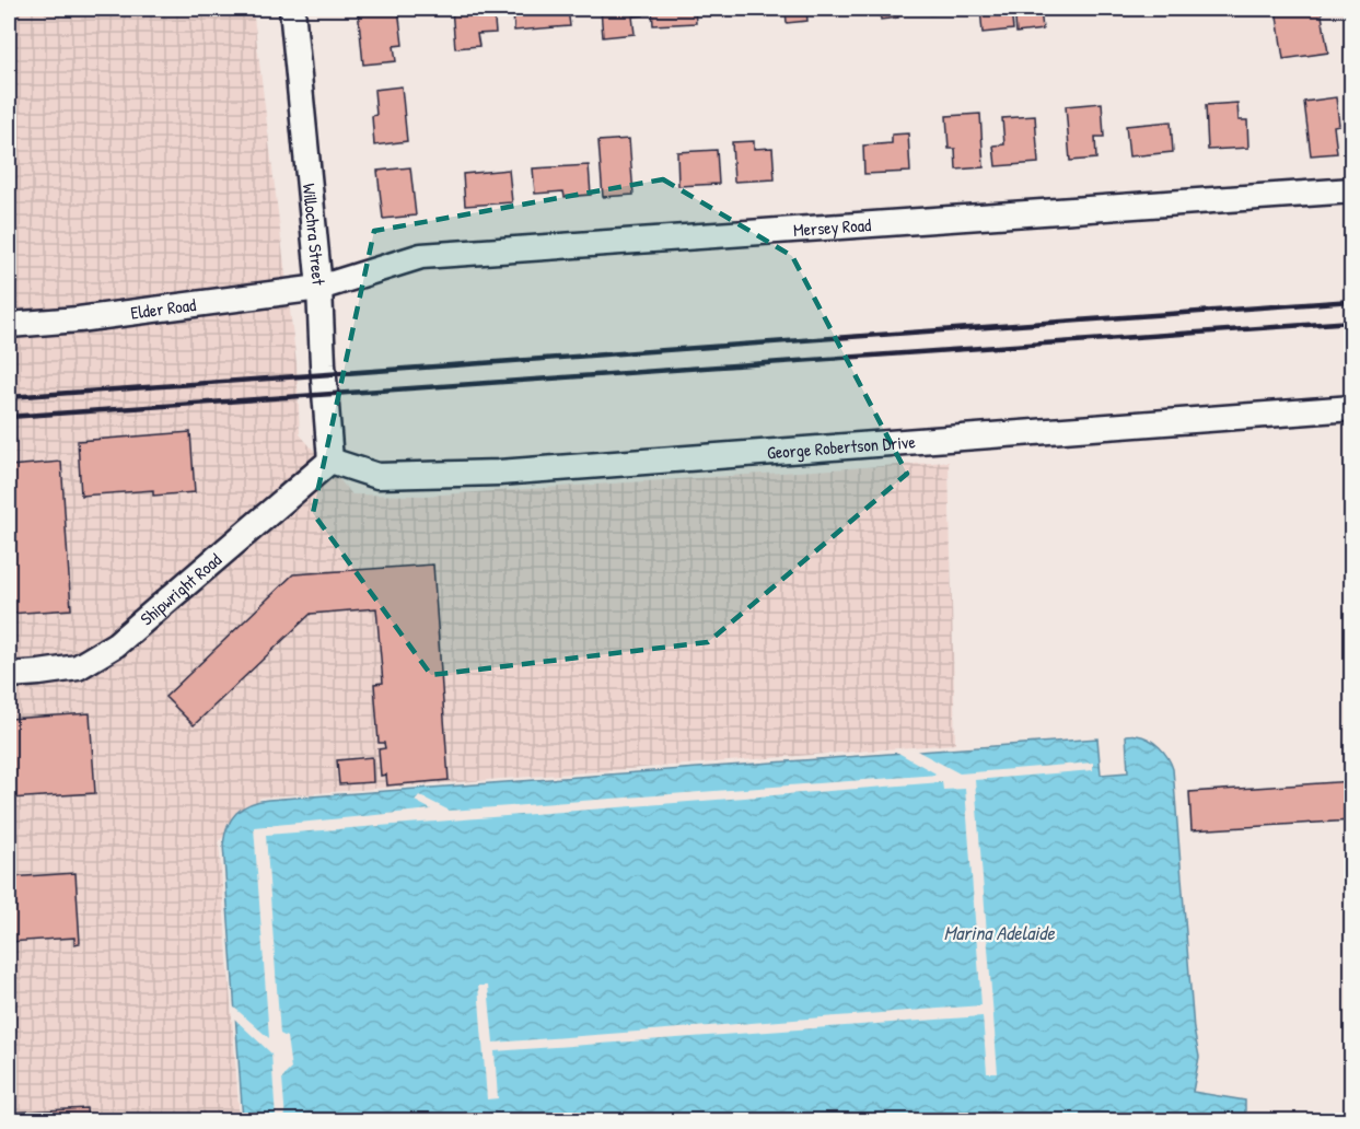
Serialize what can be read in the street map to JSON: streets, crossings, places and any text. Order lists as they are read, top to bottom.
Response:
{
  "streets": {
    "street": [
      "Mersey Road",
      "Willochra Street",
      "Elder Road",
      "George Robertson Drive",
      "Shipwright Road"
    ]
  },
  "crossings": [
    ["Mersey Road", "Willochra Street"],
    ["Mersey Road", "Elder Road"],
    ["Willochra Street", "Elder Road"],
    ["Willochra Street", "George Robertson Drive"],
    ["Willochra Street", "Shipwright Road"],
    ["George Robertson Drive", "Shipwright Road"]
  ],
  "water": ["Marina Adelaide"]
}
